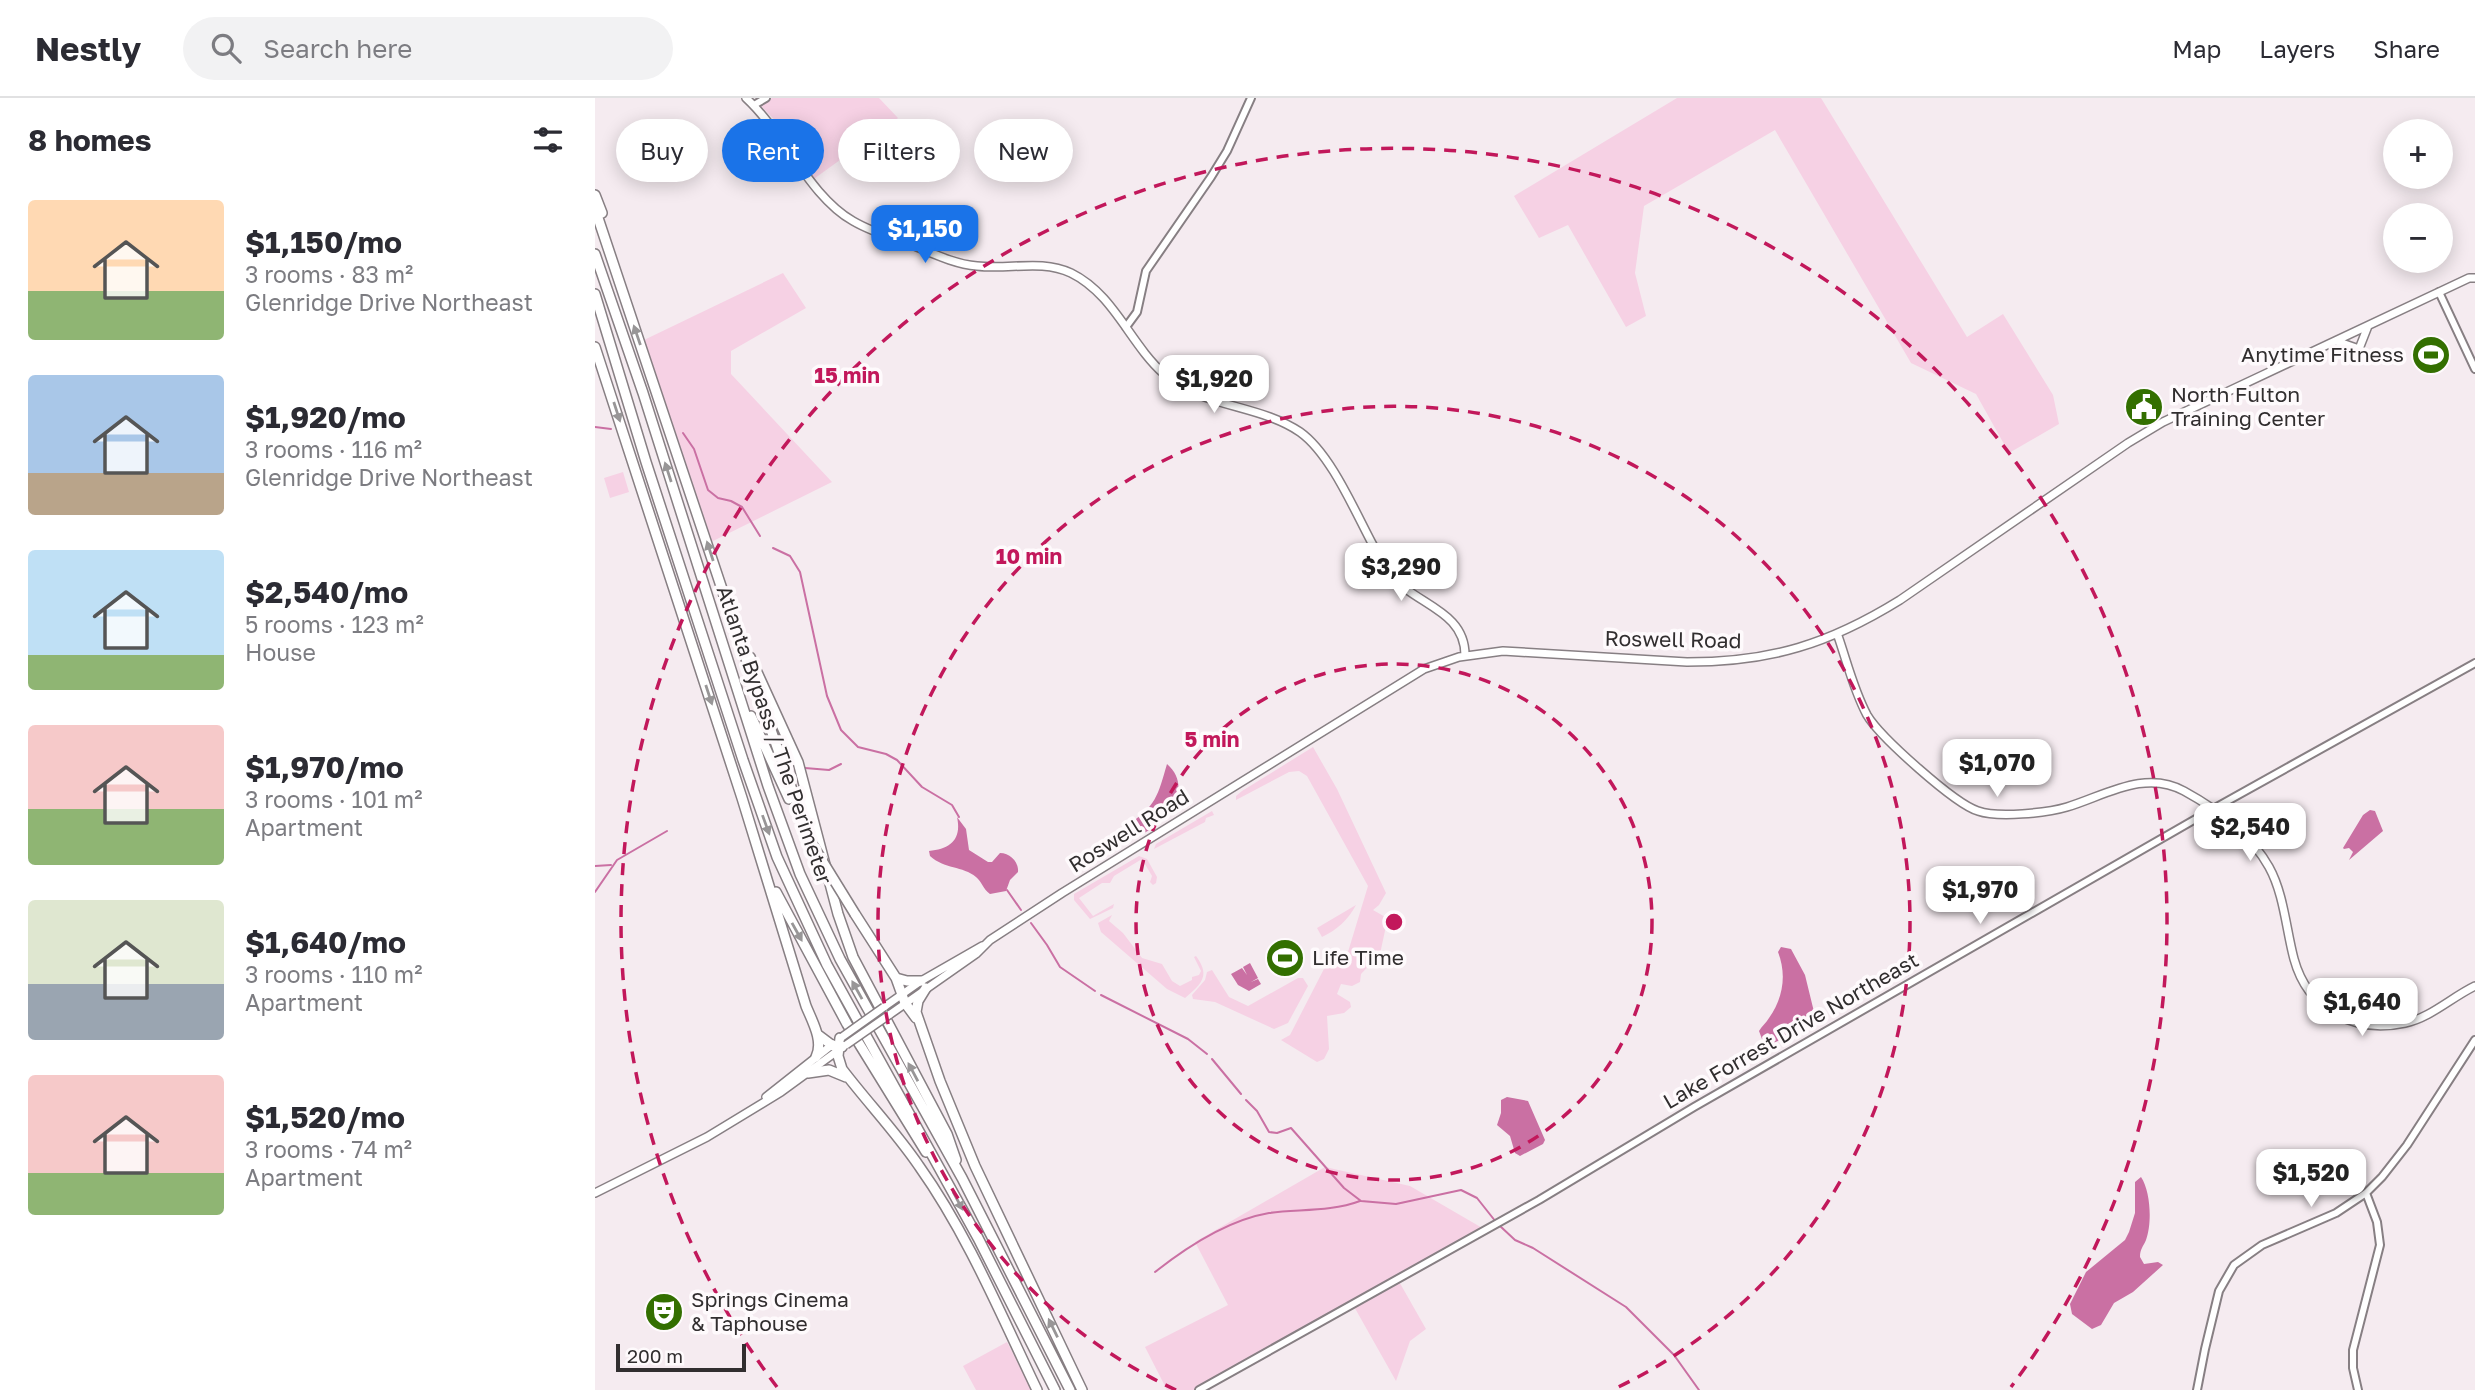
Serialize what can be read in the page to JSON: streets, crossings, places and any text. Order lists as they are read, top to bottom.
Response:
{
  "streets": {
    "highway": ["Atlanta Bypass / The Perimeter"],
    "main road": ["Roswell Road"],
    "street": ["Lake Forrest Drive Northeast"]
  },
  "places": {
    "sports": ["Anytime Fitness", "Life Time"],
    "public building": ["North Fulton Training Center"],
    "theatre": ["Springs Cinema & Taphouse"]
  },
  "scale_bar": "200 m",
  "page": {
    "header": "Nestly",
    "search": "Search here",
    "nav": ["Map", "Layers", "Share"],
    "heading": "8 homes",
    "map_buttons": ["+", "−"],
    "chip": [
      "Buy",
      "Rent",
      "Filters",
      "New"
    ],
    "list": [
      {
        "name": "$1,150/mo",
        "note": "3 rooms · 83 m² · Glenridge Drive Northeast"
      },
      {
        "name": "$1,920/mo",
        "note": "3 rooms · 116 m² · Glenridge Drive Northeast"
      },
      {
        "name": "$2,540/mo",
        "note": "5 rooms · 123 m² · House"
      },
      {
        "name": "$1,970/mo",
        "note": "3 rooms · 101 m² · Apartment"
      },
      {
        "name": "$1,640/mo",
        "note": "3 rooms · 110 m² · Apartment"
      },
      {
        "name": "$1,520/mo",
        "note": "3 rooms · 74 m² · Apartment"
      }
    ],
    "price": [
      "$1,150",
      "$1,920",
      "$3,290",
      "$1,070",
      "$2,540",
      "$1,970",
      "$1,640",
      "$1,520"
    ],
    "scale": "200 m"
  },
  "rings": ["15 min", "10 min", "5 min"]
}
